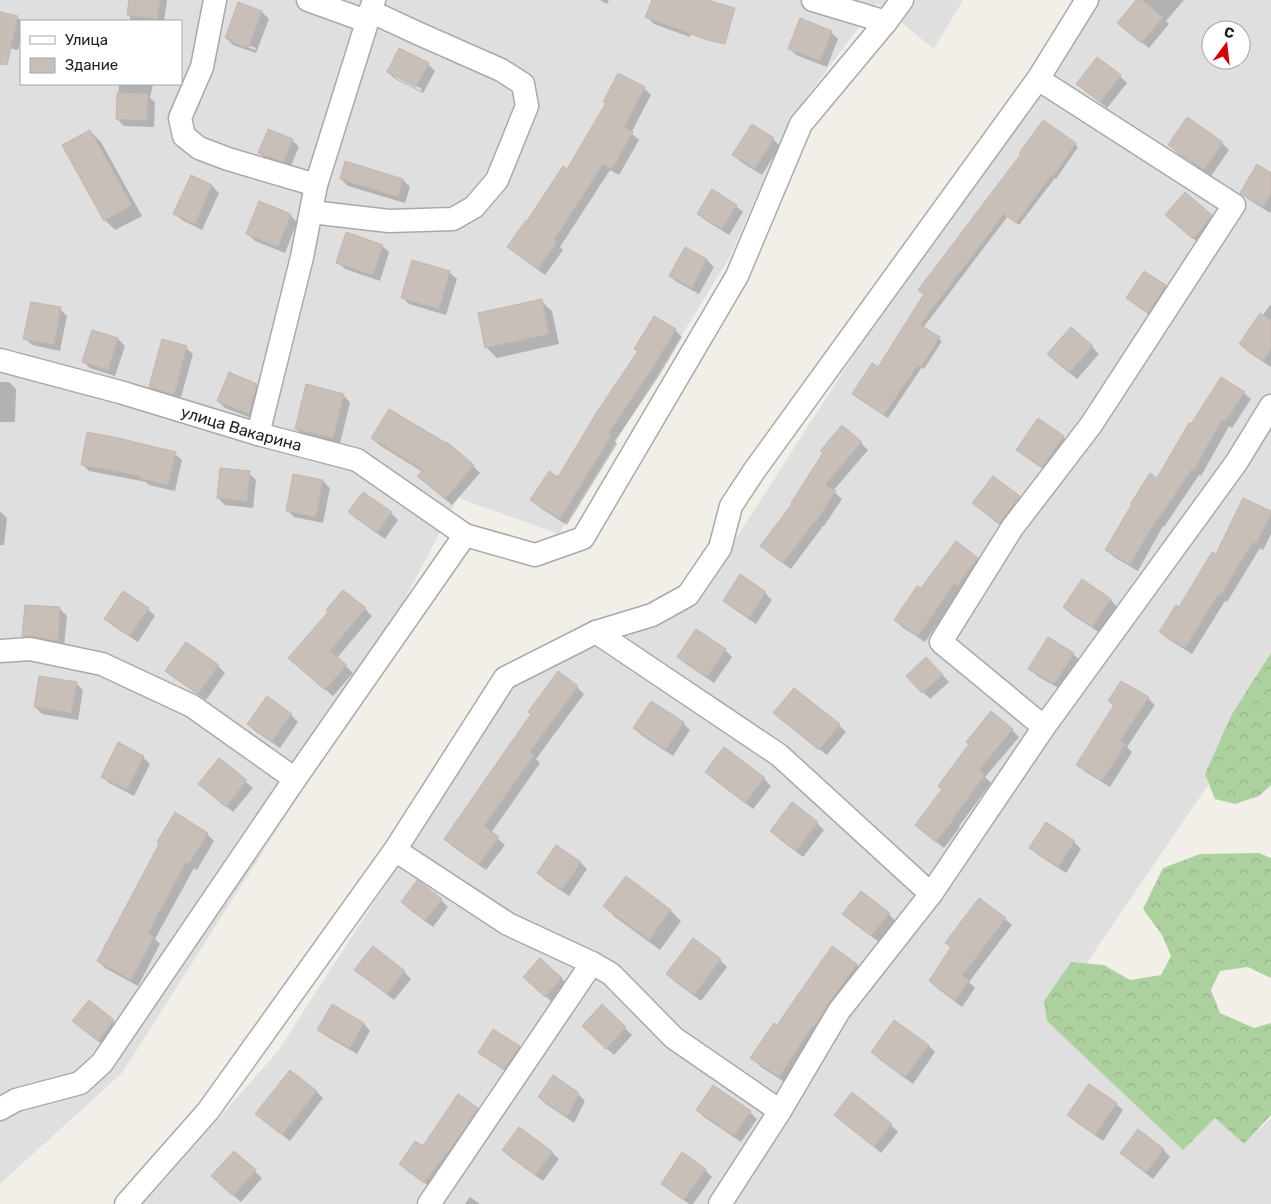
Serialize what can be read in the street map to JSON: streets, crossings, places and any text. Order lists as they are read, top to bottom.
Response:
{
  "streets": {
    "street": ["улица Вакарина"]
  },
  "legend": ["Улица", "Здание"],
  "north": "top"
}
